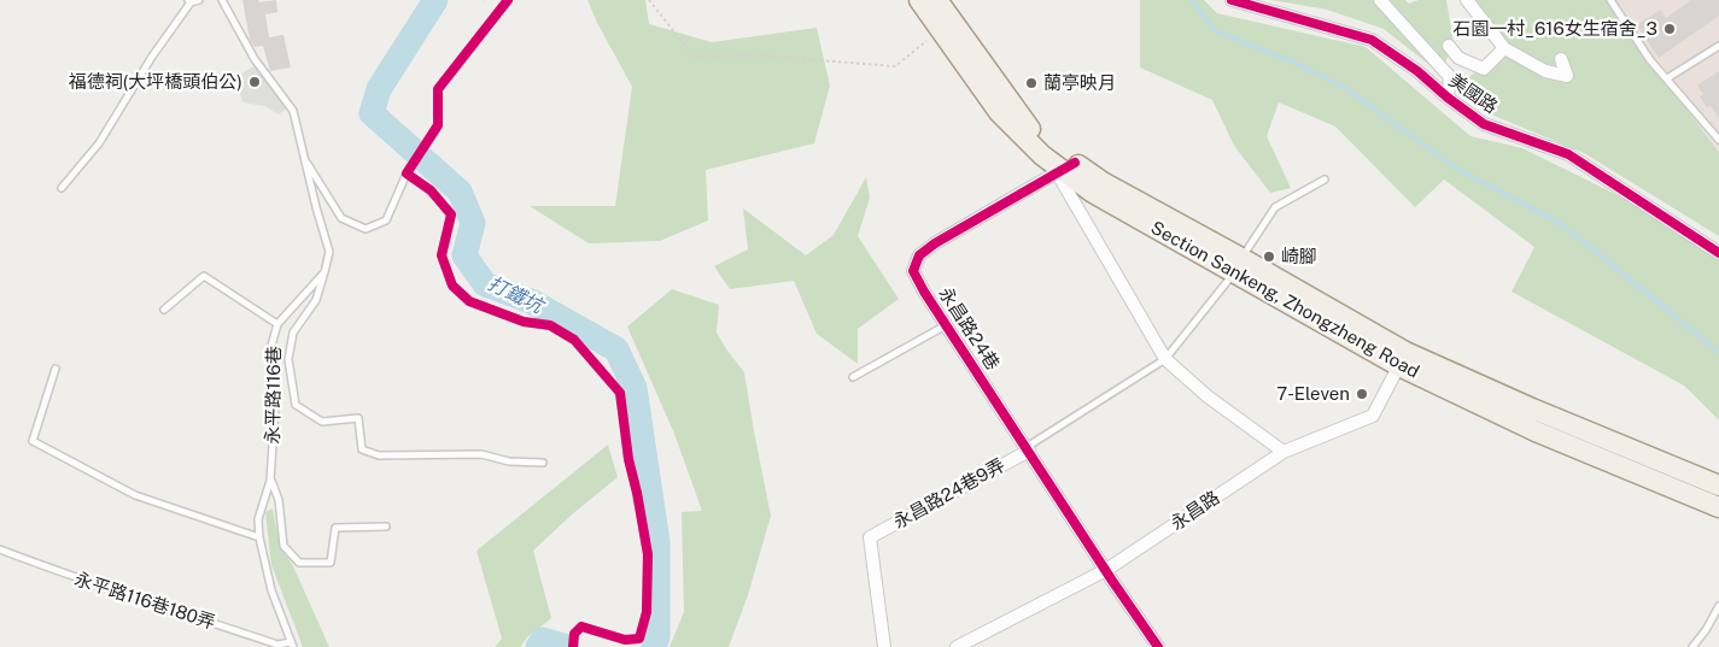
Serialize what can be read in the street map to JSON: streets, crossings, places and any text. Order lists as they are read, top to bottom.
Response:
{
  "streets": {
    "main road": ["Section Sankeng, Zhongzheng Road"],
    "street": [
      "美國路",
      "永昌路24巷",
      "永昌路24巷9弄",
      "永昌路"
    ],
    "lane": ["永平路116巷", "永平路116巷180弄"]
  },
  "crossings": [
    ["Section Sankeng, Zhongzheng Road", "永昌路24巷"],
    ["Section Sankeng, Zhongzheng Road", "永昌路"],
    ["永昌路24巷", "永昌路24巷9弄"],
    ["永昌路24巷", "永昌路"],
    ["永平路116巷", "永平路116巷180弄"]
  ],
  "water": ["打鐵坑"],
  "places": [
    "石園一村_616女生宿舍_3",
    "福德祠(大坪橋頭伯公)",
    "蘭亭映月",
    "崎腳",
    "7-Eleven"
  ]
}
